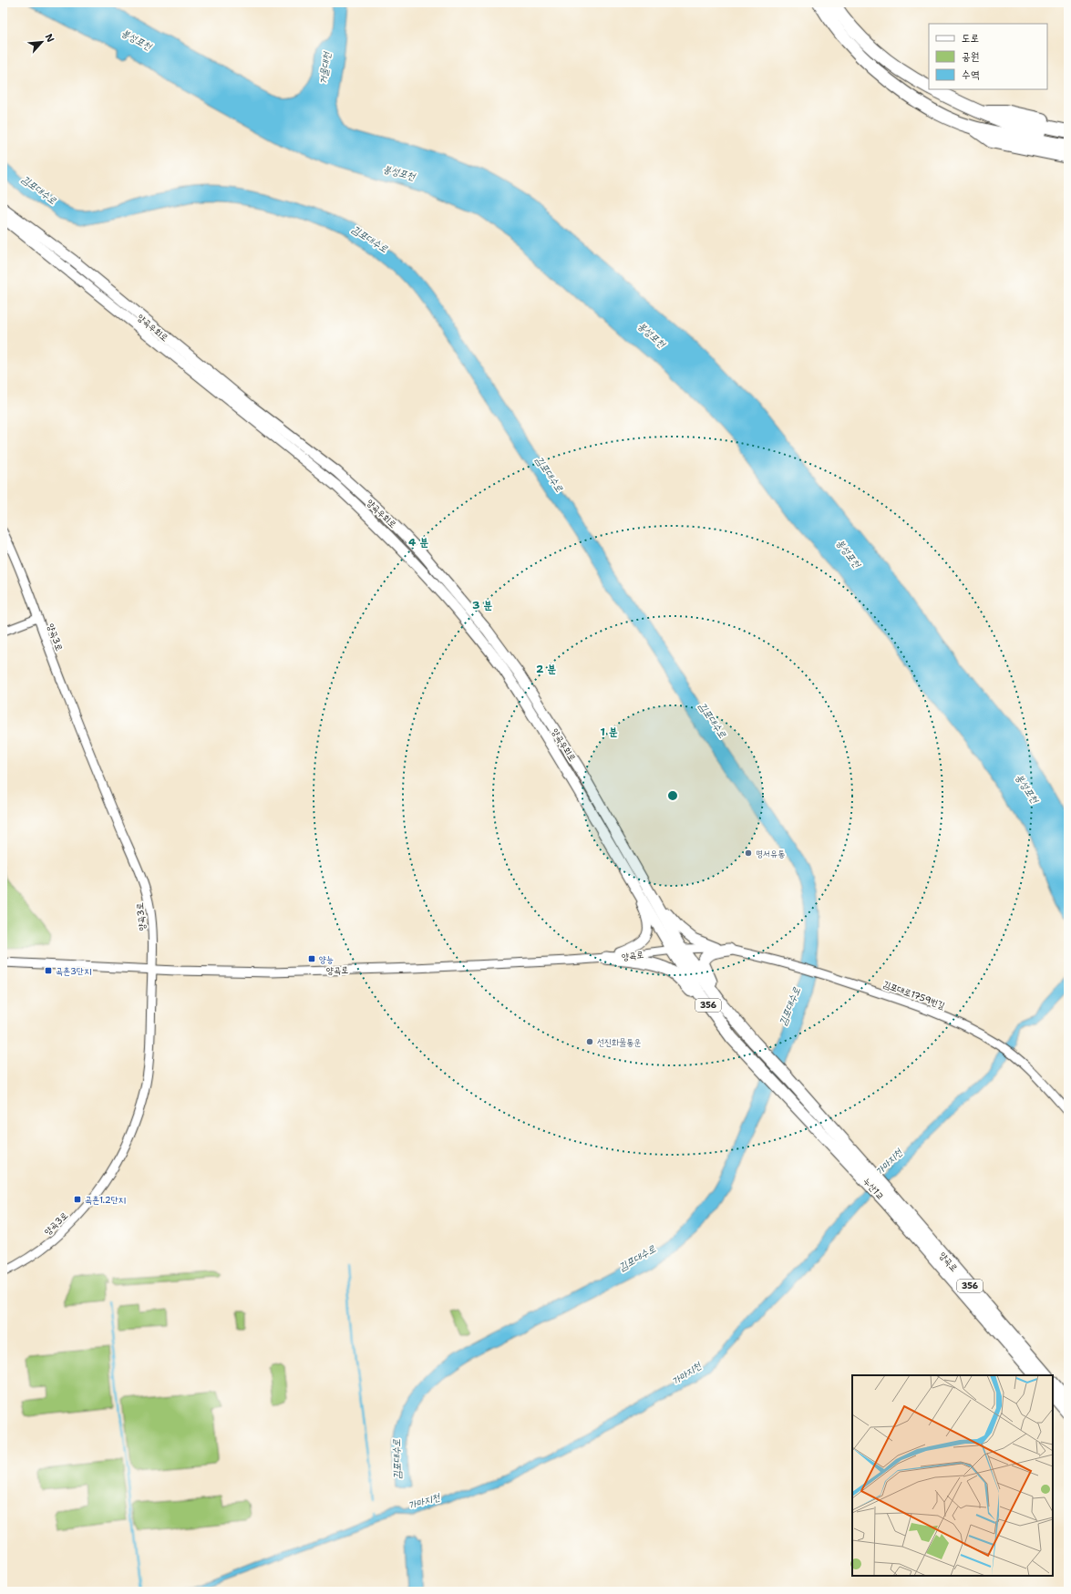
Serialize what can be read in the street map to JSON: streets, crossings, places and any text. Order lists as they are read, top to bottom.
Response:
{
  "streets": {
    "highway": ["양곡로", "356", "누산1교"],
    "main road": ["양곡우회로"],
    "street": ["양곡3로", "김포대로1759번길"]
  },
  "crossings": [
    ["양곡우회로", "양곡로"],
    ["양곡우회로", "356"],
    ["양곡3로", "양곡로"],
    ["양곡로", "356"],
    ["양곡로", "누산1교"],
    ["356", "누산1교"]
  ],
  "water": [
    "봉성포천",
    "거물대천",
    "김포대수로",
    "가마지천"
  ],
  "places": {
    "other": ["명서유통", "선진화물통운"],
    "transit": ["양능", "곡촌3단지", "곡촌1.2단지"]
  },
  "legend": ["도로", "공원", "수역"],
  "north": "top right",
  "rings": [
    "4 분",
    "3 분",
    "2 분",
    "1 분"
  ]
}
